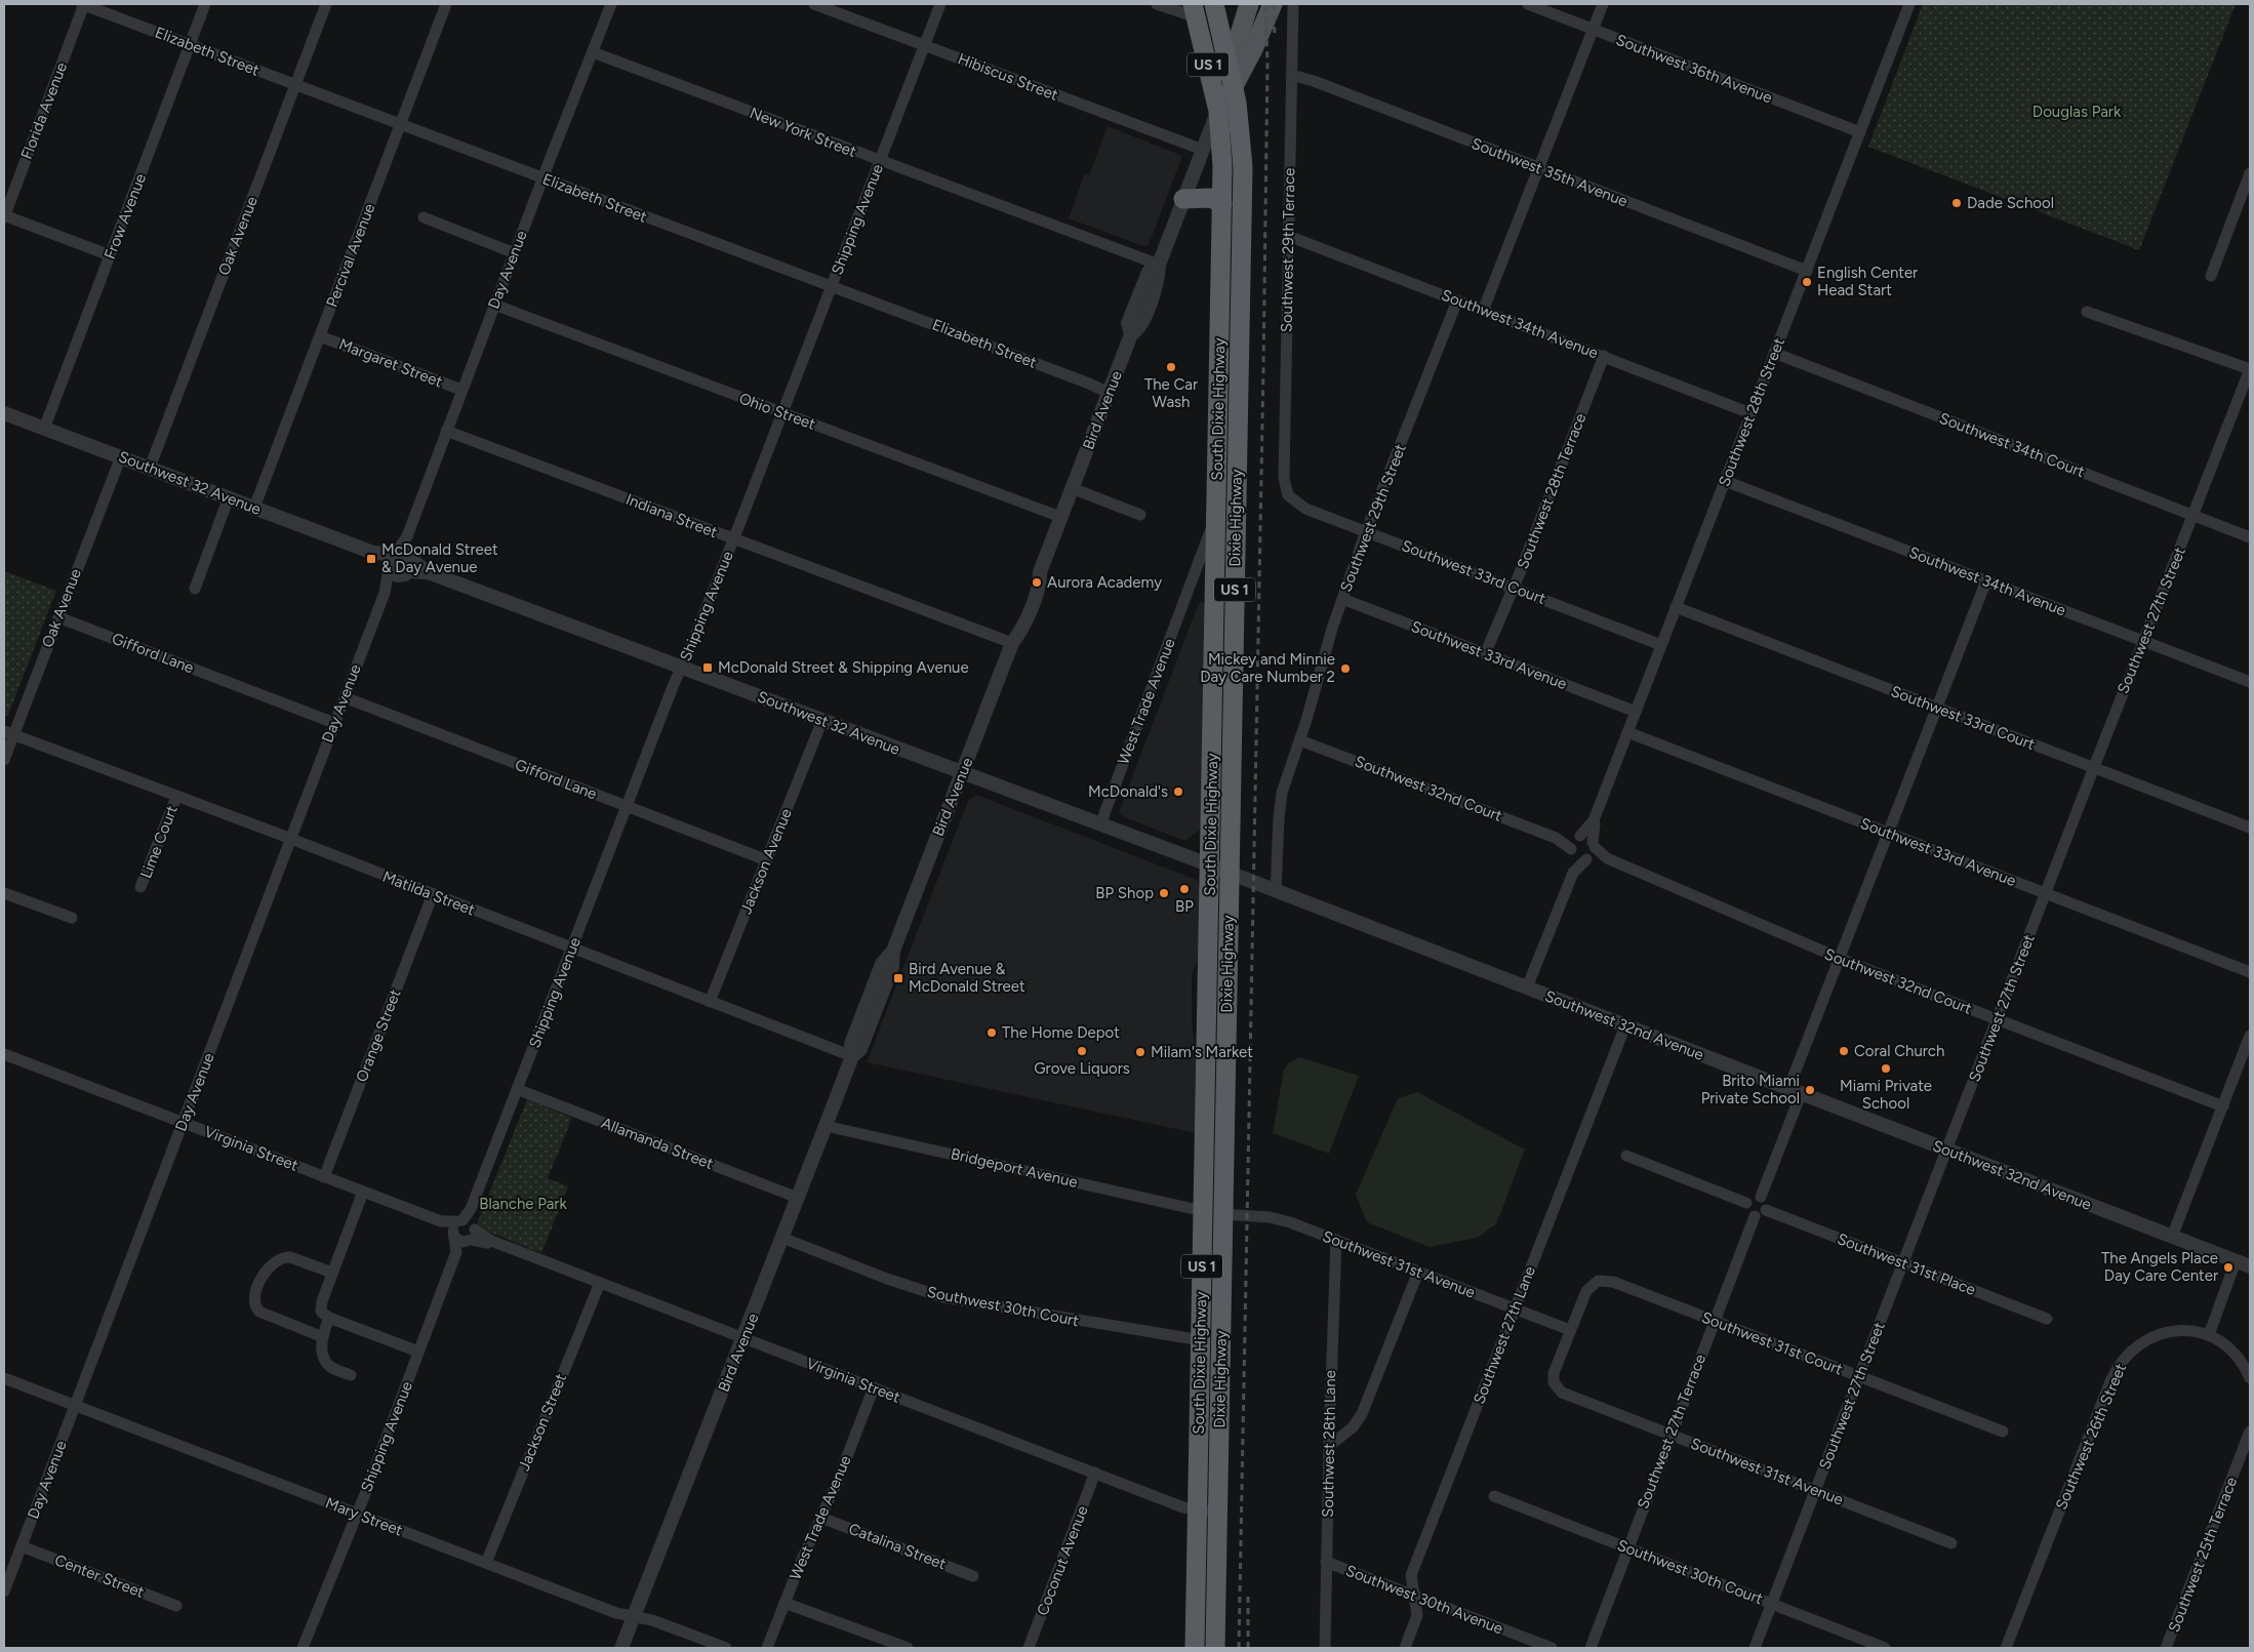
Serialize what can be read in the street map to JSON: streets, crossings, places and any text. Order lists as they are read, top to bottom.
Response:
{
  "streets": {
    "highway": ["US 1", "South Dixie Highway", "Dixie Highway"],
    "street": [
      "Elizabeth Street",
      "Southwest 36th Avenue",
      "Hibiscus Street",
      "Florida Avenue",
      "New York Street",
      "Southwest 35th Avenue",
      "Frow Avenue",
      "Shipping Avenue",
      "Oak Avenue",
      "Southwest 29th Terrace",
      "Percival Avenue",
      "Day Avenue",
      "Southwest 34th Avenue",
      "Margaret Street",
      "Bird Avenue",
      "Ohio Street",
      "Southwest 28th Street",
      "Southwest 34th Court",
      "Southwest 32 Avenue",
      "Southwest 28th Terrace",
      "Indiana Street",
      "Southwest 29th Street",
      "Southwest 33rd Court",
      "Southwest 27th Street",
      "Gifford Lane",
      "Southwest 33rd Avenue",
      "West Trade Avenue",
      "Southwest 32nd Court",
      "Lime Court",
      "Jackson Avenue",
      "Matilda Street",
      "Southwest 32nd Avenue",
      "Orange Street",
      "Allamanda Street",
      "Virginia Street",
      "Bridgeport Avenue",
      "Southwest 31st Avenue",
      "Southwest 31st Place",
      "Southwest 30th Court",
      "Southwest 27th Lane",
      "Southwest 31st Court",
      "Jackson Street",
      "Southwest 27th Terrace",
      "Southwest 26th Street",
      "Southwest 28th Lane",
      "Mary Street",
      "Catalina Street",
      "Southwest 25th Terrace",
      "Coconut Avenue",
      "Center Street",
      "Southwest 30th Avenue"
    ]
  },
  "crossings": [
    ["Elizabeth Street", "Florida Avenue"],
    ["Elizabeth Street", "Frow Avenue"],
    ["Elizabeth Street", "Shipping Avenue"],
    ["Elizabeth Street", "Oak Avenue"],
    ["Elizabeth Street", "Percival Avenue"],
    ["Elizabeth Street", "Day Avenue"],
    ["Elizabeth Street", "Bird Avenue"],
    ["US 1", "Dixie Highway"],
    ["Southwest 36th Avenue", "Southwest 28th Street"],
    ["Hibiscus Street", "Shipping Avenue"],
    ["Hibiscus Street", "Bird Avenue"],
    ["New York Street", "Shipping Avenue"],
    ["New York Street", "Day Avenue"],
    ["New York Street", "Bird Avenue"],
    ["Southwest 35th Avenue", "Southwest 29th Terrace"],
    ["Southwest 35th Avenue", "Southwest 28th Street"],
    ["Frow Avenue", "Southwest 32 Avenue"],
    ["Shipping Avenue", "Ohio Street"],
    ["Shipping Avenue", "Southwest 32 Avenue"],
    ["Shipping Avenue", "Indiana Street"],
    ["Shipping Avenue", "Gifford Lane"],
    ["Shipping Avenue", "Matilda Street"],
    ["Shipping Avenue", "Allamanda Street"],
    ["Shipping Avenue", "Virginia Street"],
    ["Shipping Avenue", "Mary Street"],
    ["Oak Avenue", "Southwest 32 Avenue"],
    ["Oak Avenue", "Gifford Lane"],
    ["Oak Avenue", "Matilda Street"],
    ["Southwest 29th Terrace", "Southwest 34th Avenue"],
    ["Southwest 29th Terrace", "Southwest 33rd Court"],
    ["Percival Avenue", "Margaret Street"],
    ["Percival Avenue", "Southwest 32 Avenue"],
    ["Day Avenue", "Margaret Street"],
    ["Day Avenue", "Ohio Street"],
    ["Day Avenue", "Southwest 32 Avenue"],
    ["Day Avenue", "Indiana Street"],
    ["Day Avenue", "Gifford Lane"],
    ["Day Avenue", "Matilda Street"],
    ["Day Avenue", "Virginia Street"],
    ["Day Avenue", "Mary Street"],
    ["Day Avenue", "Center Street"],
    ["Southwest 34th Avenue", "Southwest 28th Street"],
    ["Southwest 34th Avenue", "Southwest 28th Terrace"],
    ["Southwest 34th Avenue", "Southwest 29th Street"],
    ["Southwest 34th Avenue", "Southwest 27th Street"],
    ["South Dixie Highway", "Bird Avenue"],
    ["South Dixie Highway", "Southwest 32 Avenue"],
    ["South Dixie Highway", "West Trade Avenue"],
    ["South Dixie Highway", "Virginia Street"],
    ["South Dixie Highway", "Bridgeport Avenue"],
    ["South Dixie Highway", "Southwest 30th Court"],
    ["Bird Avenue", "Ohio Street"],
    ["Bird Avenue", "Southwest 32 Avenue"],
    ["Bird Avenue", "Indiana Street"],
    ["Bird Avenue", "Matilda Street"],
    ["Bird Avenue", "Allamanda Street"],
    ["Bird Avenue", "Virginia Street"],
    ["Bird Avenue", "Bridgeport Avenue"],
    ["Bird Avenue", "Southwest 30th Court"],
    ["Bird Avenue", "Mary Street"],
    ["Southwest 28th Street", "Southwest 34th Court"],
    ["Southwest 28th Street", "Southwest 33rd Court"],
    ["Southwest 28th Street", "Southwest 33rd Avenue"],
    ["Southwest 28th Street", "Southwest 32nd Court"],
    ["Southwest 34th Court", "Southwest 27th Street"],
    ["Southwest 32 Avenue", "Dixie Highway"],
    ["Southwest 32 Avenue", "West Trade Avenue"],
    ["Southwest 32 Avenue", "Jackson Avenue"],
    ["Southwest 32 Avenue", "Southwest 32nd Avenue"],
    ["Southwest 28th Terrace", "Southwest 33rd Court"],
    ["Southwest 28th Terrace", "Southwest 33rd Avenue"],
    ["Dixie Highway", "Southwest 32nd Avenue"],
    ["Dixie Highway", "Virginia Street"],
    ["Dixie Highway", "Southwest 31st Avenue"],
    ["Southwest 29th Street", "Southwest 33rd Court"],
    ["Southwest 29th Street", "Southwest 33rd Avenue"],
    ["Southwest 29th Street", "Southwest 32nd Court"],
    ["Southwest 33rd Court", "Southwest 27th Street"],
    ["Southwest 27th Street", "Southwest 33rd Avenue"],
    ["Southwest 27th Street", "Southwest 32nd Court"],
    ["Southwest 27th Street", "Southwest 32nd Avenue"],
    ["Southwest 27th Street", "Southwest 31st Avenue"],
    ["Southwest 27th Street", "Southwest 31st Place"],
    ["Southwest 27th Street", "Southwest 30th Court"],
    ["Southwest 27th Street", "Southwest 31st Court"],
    ["Gifford Lane", "Jackson Avenue"],
    ["West Trade Avenue", "Virginia Street"],
    ["West Trade Avenue", "Catalina Street"],
    ["Lime Court", "Matilda Street"],
    ["Jackson Avenue", "Matilda Street"],
    ["Matilda Street", "Orange Street"],
    ["Southwest 32nd Avenue", "Southwest 27th Lane"],
    ["Orange Street", "Virginia Street"],
    ["Virginia Street", "Jackson Street"],
    ["Virginia Street", "Coconut Avenue"],
    ["Southwest 31st Avenue", "Southwest 27th Lane"],
    ["Southwest 31st Avenue", "Southwest 31st Court"],
    ["Southwest 31st Avenue", "Southwest 27th Terrace"],
    ["Southwest 31st Avenue", "Southwest 28th Lane"],
    ["Southwest 31st Place", "Southwest 27th Terrace"],
    ["Southwest 30th Court", "Southwest 27th Terrace"],
    ["Southwest 27th Lane", "Southwest 30th Avenue"],
    ["Southwest 31st Court", "Southwest 27th Terrace"],
    ["Jackson Street", "Mary Street"],
    ["Southwest 28th Lane", "Southwest 30th Avenue"]
  ],
  "parks": ["Douglas Park", "Blanche Park"],
  "places": {
    "other": [
      "Dade School",
      "English Center Head Start",
      "The Car Wash",
      "Aurora Academy",
      "Mickey and Minnie Day Care Number 2",
      "McDonald's",
      "BP",
      "BP Shop",
      "The Home Depot",
      "Grove Liquors",
      "Coral Church",
      "Milam's Market",
      "Miami Private School",
      "Brito Miami Private School",
      "The Angels Place Day Care Center"
    ],
    "transit": ["McDonald Street & Day Avenue", "McDonald Street & Shipping Avenue", "Bird Avenue & McDonald Street"]
  }
}
